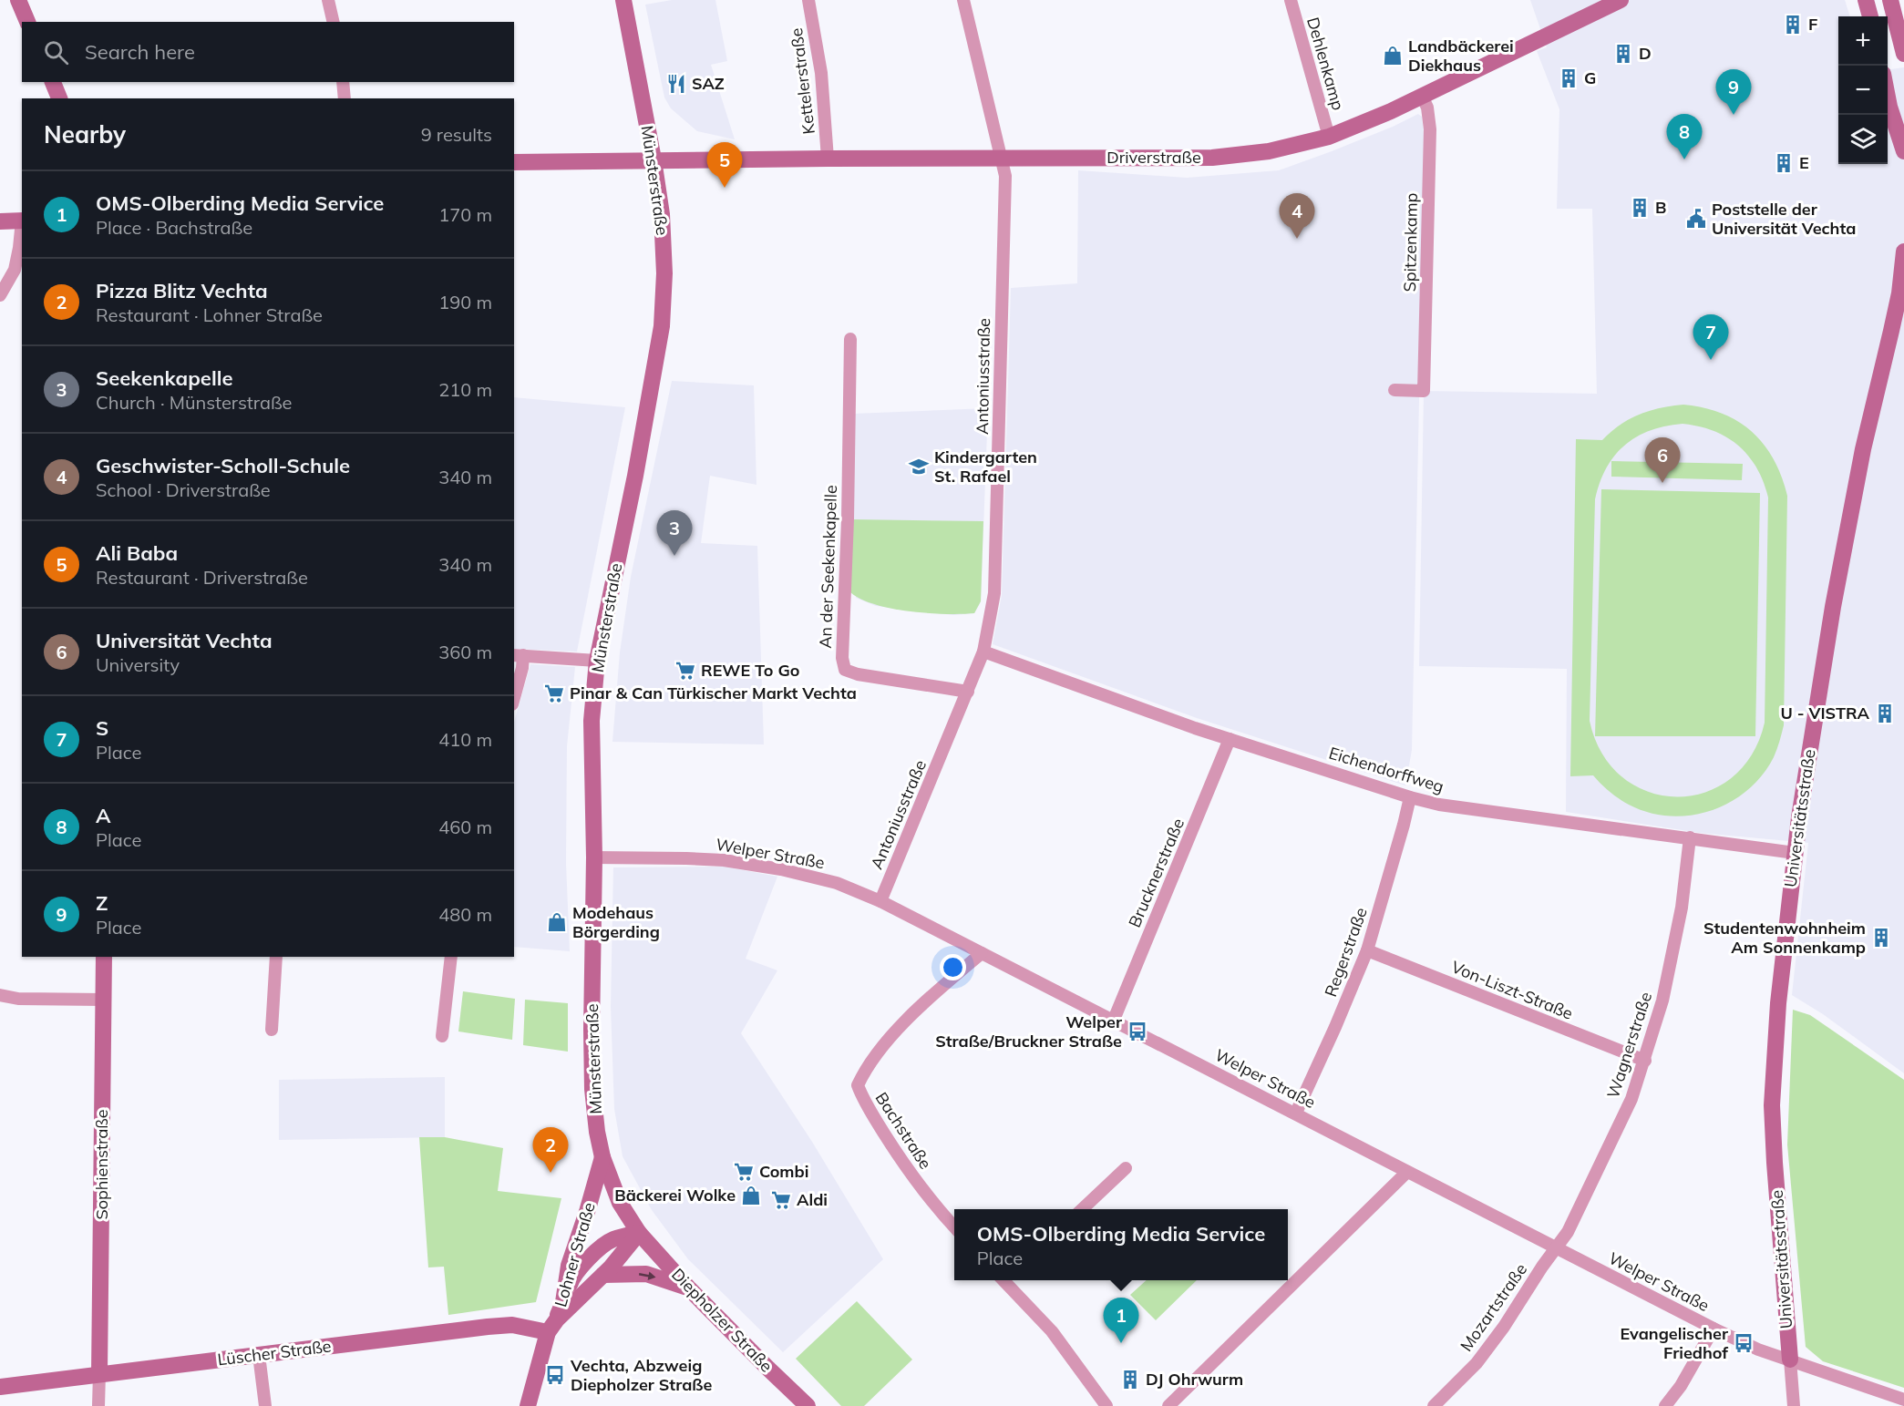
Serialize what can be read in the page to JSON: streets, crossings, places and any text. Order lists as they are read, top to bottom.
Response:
{
  "streets": {
    "main road": [
      "Driverstraße",
      "Münsterstraße",
      "Universitätsstraße",
      "Sophienstraße",
      "Lohner Straße",
      "Diepholzer Straße",
      "Lüscher Straße"
    ],
    "street": [
      "Dehlenkamp",
      "Kettelerstraße",
      "Spitzenkamp",
      "Antoniusstraße",
      "An der Seekenkapelle",
      "Eichendorffweg",
      "Welper Straße",
      "Brucknerstraße",
      "Regerstraße",
      "Von-Liszt-Straße",
      "Wagnerstraße",
      "Bachstraße",
      "Mozartstraße"
    ]
  },
  "crossings": [
    ["Dehlenkamp", "Driverstraße"],
    ["Kettelerstraße", "Driverstraße"],
    ["Driverstraße", "Münsterstraße"],
    ["Driverstraße", "Spitzenkamp"],
    ["Driverstraße", "Antoniusstraße"],
    ["Münsterstraße", "Welper Straße"],
    ["Münsterstraße", "Lohner Straße"],
    ["Münsterstraße", "Diepholzer Straße"],
    ["Antoniusstraße", "An der Seekenkapelle"],
    ["Antoniusstraße", "Eichendorffweg"],
    ["Antoniusstraße", "Welper Straße"],
    ["Eichendorffweg", "Universitätsstraße"],
    ["Eichendorffweg", "Brucknerstraße"],
    ["Eichendorffweg", "Regerstraße"],
    ["Eichendorffweg", "Wagnerstraße"],
    ["Universitätsstraße", "Welper Straße"],
    ["Welper Straße", "Brucknerstraße"],
    ["Welper Straße", "Regerstraße"],
    ["Welper Straße", "Wagnerstraße"],
    ["Welper Straße", "Bachstraße"],
    ["Welper Straße", "Mozartstraße"],
    ["Regerstraße", "Von-Liszt-Straße"],
    ["Von-Liszt-Straße", "Wagnerstraße"],
    ["Wagnerstraße", "Mozartstraße"],
    ["Sophienstraße", "Lüscher Straße"],
    ["Lohner Straße", "Diepholzer Straße"],
    ["Lohner Straße", "Lüscher Straße"]
  ],
  "places": {
    "building": [
      "F",
      "D",
      "G",
      "E",
      "B",
      "U - VISTRA",
      "Studentenwohnheim Am Sonnenkamp",
      "DJ Ohrwurm"
    ],
    "shop": ["Landbäckerei Diekhaus", "Modehaus Börgerding", "Bäckerei Wolke"],
    "restaurant": ["SAZ"],
    "public building": ["Poststelle der Universität Vechta"],
    "school or university": ["Kindergarten St. Rafael"],
    "supermarket": [
      "REWE To Go",
      "Pinar & Can Türkischer Markt Vechta",
      "Combi",
      "Aldi"
    ],
    "bus stop": ["Welper Straße/Bruckner Straße", "Evangelischer Friedhof", "Vechta, Abzweig Diepholzer Straße"]
  },
  "page": {
    "map_buttons": ["+", "−"],
    "search": "Search here",
    "pins": [
      "9",
      "8",
      "5",
      "4",
      "7",
      "6",
      "3",
      "2",
      "1"
    ],
    "heading": ["Nearby", "9 results"],
    "list": [
      {
        "mark": "1",
        "name": "OMS-Olberding Media Service",
        "note": "Place · Bachstraße",
        "value": "170 m"
      },
      {
        "mark": "2",
        "name": "Pizza Blitz Vechta",
        "note": "Restaurant · Lohner Straße",
        "value": "190 m"
      },
      {
        "mark": "3",
        "name": "Seekenkapelle",
        "note": "Church · Münsterstraße",
        "value": "210 m"
      },
      {
        "mark": "4",
        "name": "Geschwister-Scholl-Schule",
        "note": "School · Driverstraße",
        "value": "340 m"
      },
      {
        "mark": "5",
        "name": "Ali Baba",
        "note": "Restaurant · Driverstraße",
        "value": "340 m"
      },
      {
        "mark": "6",
        "name": "Universität Vechta",
        "note": "University",
        "value": "360 m"
      },
      {
        "mark": "7",
        "name": "S",
        "note": "Place",
        "value": "410 m"
      },
      {
        "mark": "8",
        "name": "A",
        "note": "Place",
        "value": "460 m"
      },
      {
        "mark": "9",
        "name": "Z",
        "note": "Place",
        "value": "480 m"
      }
    ],
    "popup": ["OMS-Olberding Media Service", "Place"]
  }
}
